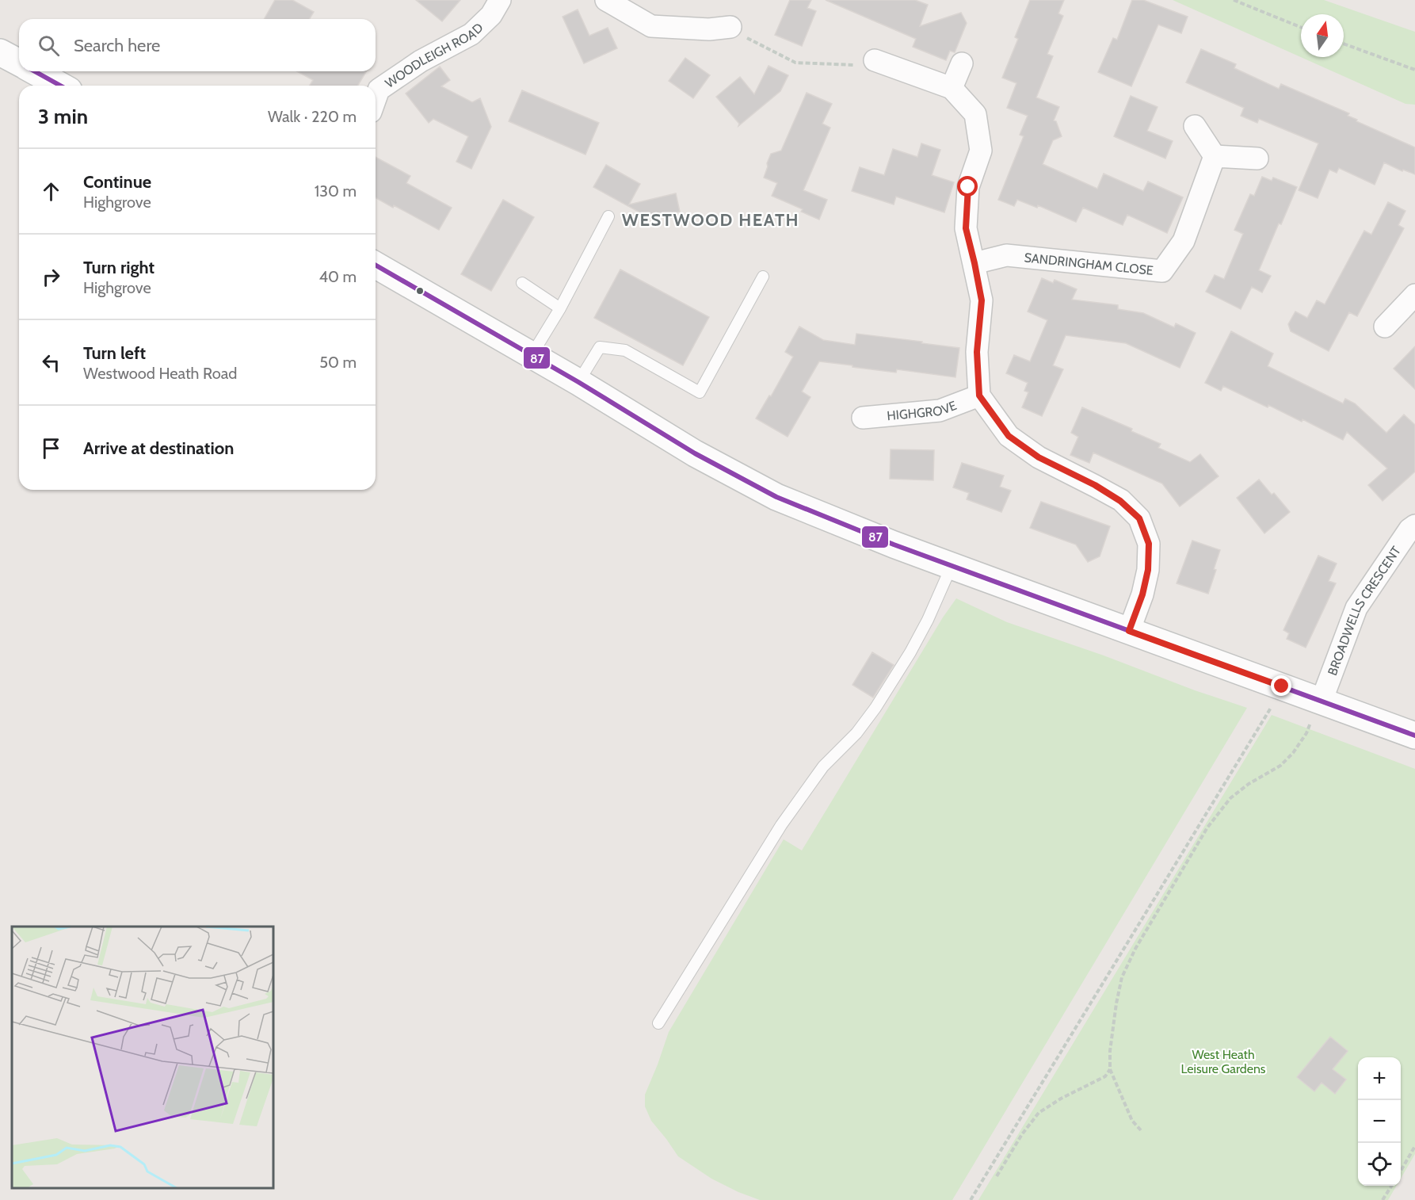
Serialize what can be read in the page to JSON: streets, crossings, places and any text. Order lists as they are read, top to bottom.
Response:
{
  "streets": {
    "street": [
      "WOODLEIGH ROAD",
      "SANDRINGHAM CLOSE",
      "HIGHGROVE",
      "BROADWELLS CRESCENT"
    ]
  },
  "districts": ["WESTWOOD HEATH"],
  "parks": ["West Heath Leisure Gardens"],
  "lines": ["transit line 87"],
  "north": "top",
  "page": {
    "search": "Search here",
    "heading": ["3 min", "Walk · 220 m"],
    "list": [
      ["Continue", "Highgrove", "130 m"],
      ["Turn right", "Highgrove", "40 m"],
      ["Turn left", "Westwood Heath Road", "50 m"],
      "Arrive at destination"
    ],
    "map_buttons": ["+", "−"]
  }
}
